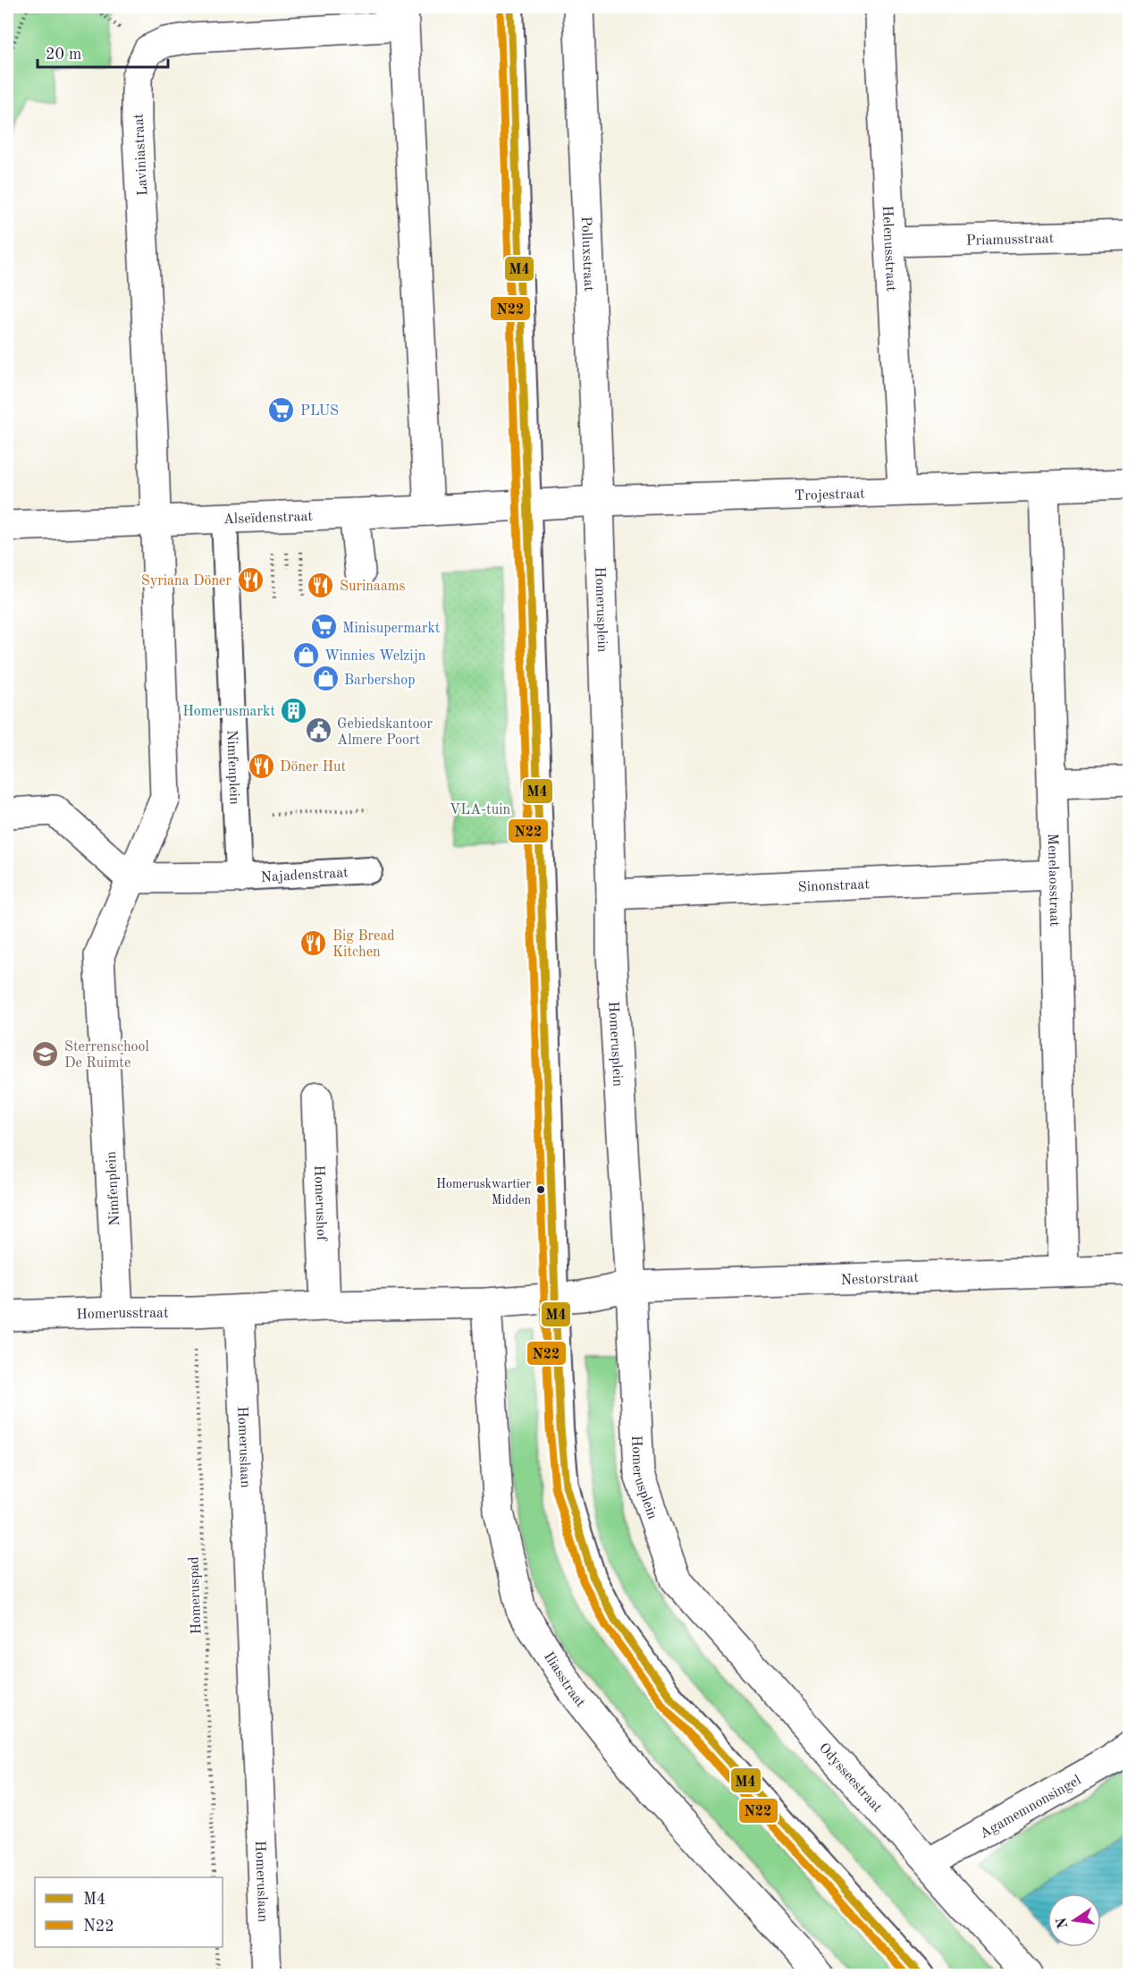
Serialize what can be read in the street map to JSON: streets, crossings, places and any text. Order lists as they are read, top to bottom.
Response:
{
  "streets": {
    "street": [
      "Laviniastraat",
      "Priamusstraat",
      "Helenusstraat",
      "Polluxstraat",
      "Trojestraat",
      "Alseïdenstraat",
      "Homerusplein",
      "Nimfenplein",
      "Menelaosstraat",
      "Sinonstraat",
      "Homerushof",
      "Nestorstraat",
      "Homerusstraat",
      "Homeruslaan",
      "Iliasstraat",
      "Odysseestraat",
      "Agamemnonsingel"
    ],
    "lane": ["Najadenstraat"],
    "path": ["Homeruspad"]
  },
  "crossings": [
    ["Laviniastraat", "Alseïdenstraat"],
    ["Laviniastraat", "Nimfenplein"],
    ["Priamusstraat", "Helenusstraat"],
    ["Helenusstraat", "Trojestraat"],
    ["Polluxstraat", "Trojestraat"],
    ["Polluxstraat", "Homerusplein"],
    ["Trojestraat", "Alseïdenstraat"],
    ["Trojestraat", "Homerusplein"],
    ["Trojestraat", "Menelaosstraat"],
    ["Alseïdenstraat", "Nimfenplein"],
    ["Homerusplein", "Sinonstraat"],
    ["Homerusplein", "Nestorstraat"],
    ["Homerusplein", "Odysseestraat"],
    ["Nimfenplein", "Najadenstraat"],
    ["Nimfenplein", "Homerusstraat"],
    ["Menelaosstraat", "Sinonstraat"],
    ["Menelaosstraat", "Nestorstraat"],
    ["Homerusstraat", "Homeruslaan"],
    ["Homerusstraat", "Homeruspad"],
    ["Odysseestraat", "Agamemnonsingel"]
  ],
  "parks": ["VLA-tuin"],
  "places": {
    "supermarket": ["PLUS", "Minisupermarkt"],
    "restaurant": [
      "Syriana Döner",
      "Surinaams",
      "Döner Hut",
      "Big Bread Kitchen"
    ],
    "shop": ["Winnies Welzijn", "Barbershop"],
    "building": ["Homerusmarkt"],
    "public building": ["Gebiedskantoor Almere Poort"],
    "school or university": ["Sterrenschool De Ruimte"],
    "other": ["Homeruskwartier Midden"]
  },
  "lines": ["transit line M4", "transit line N22"],
  "legend": ["M4", "N22"],
  "scale_bar": "20 m",
  "north": "left"
}
